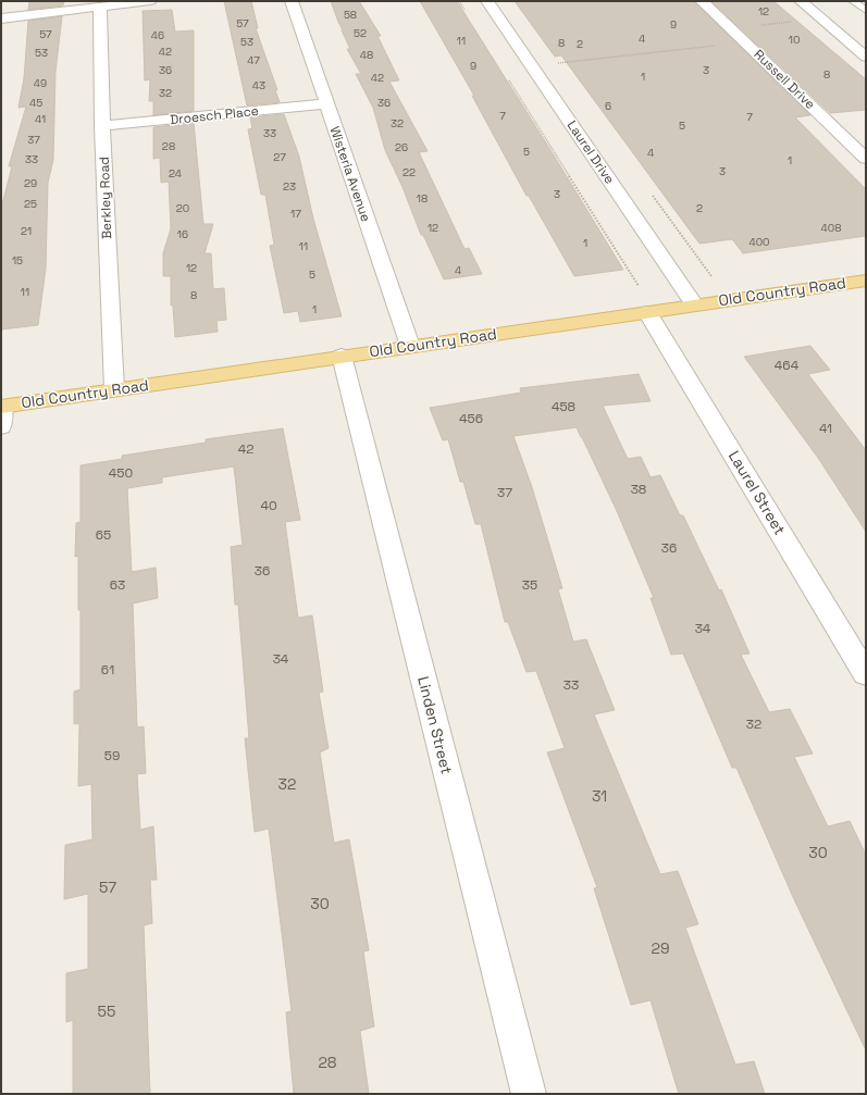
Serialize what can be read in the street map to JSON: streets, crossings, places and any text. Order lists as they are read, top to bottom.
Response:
{
  "streets": {
    "main road": ["Old Country Road"],
    "street": [
      "Russell Drive",
      "Droesch Place",
      "Laurel Drive",
      "Wisteria Avenue",
      "Berkley Road",
      "Laurel Street",
      "Linden Street"
    ]
  },
  "crossings": [
    ["Droesch Place", "Wisteria Avenue"],
    ["Droesch Place", "Berkley Road"],
    ["Laurel Drive", "Old Country Road"],
    ["Wisteria Avenue", "Old Country Road"],
    ["Berkley Road", "Old Country Road"],
    ["Old Country Road", "Laurel Street"],
    ["Old Country Road", "Linden Street"]
  ],
  "house_numbers": [
    "12",
    "58",
    "57",
    "9",
    "52",
    "57",
    "46",
    "4",
    "10",
    "11",
    "53",
    "8",
    "2",
    "42",
    "53",
    "48",
    "47",
    "9",
    "36",
    "3",
    "8",
    "1",
    "42",
    "49",
    "43",
    "32",
    "45",
    "36",
    "6",
    "7",
    "7",
    "41",
    "32",
    "5",
    "33",
    "37",
    "28",
    "26",
    "5",
    "4",
    "27",
    "33",
    "1",
    "3",
    "22",
    "24",
    "29",
    "23",
    "3",
    "18",
    "25",
    "20",
    "2",
    "17",
    "12",
    "408",
    "21",
    "16",
    "400",
    "1",
    "11",
    "15",
    "12",
    "4",
    "5",
    "11",
    "8",
    "1",
    "464",
    "458",
    "456",
    "41",
    "42",
    "450",
    "38",
    "37",
    "40",
    "65",
    "36",
    "36",
    "63",
    "35",
    "34",
    "34",
    "61",
    "33",
    "32",
    "59",
    "32",
    "31",
    "30",
    "57",
    "30",
    "29",
    "55",
    "28"
  ]
}
